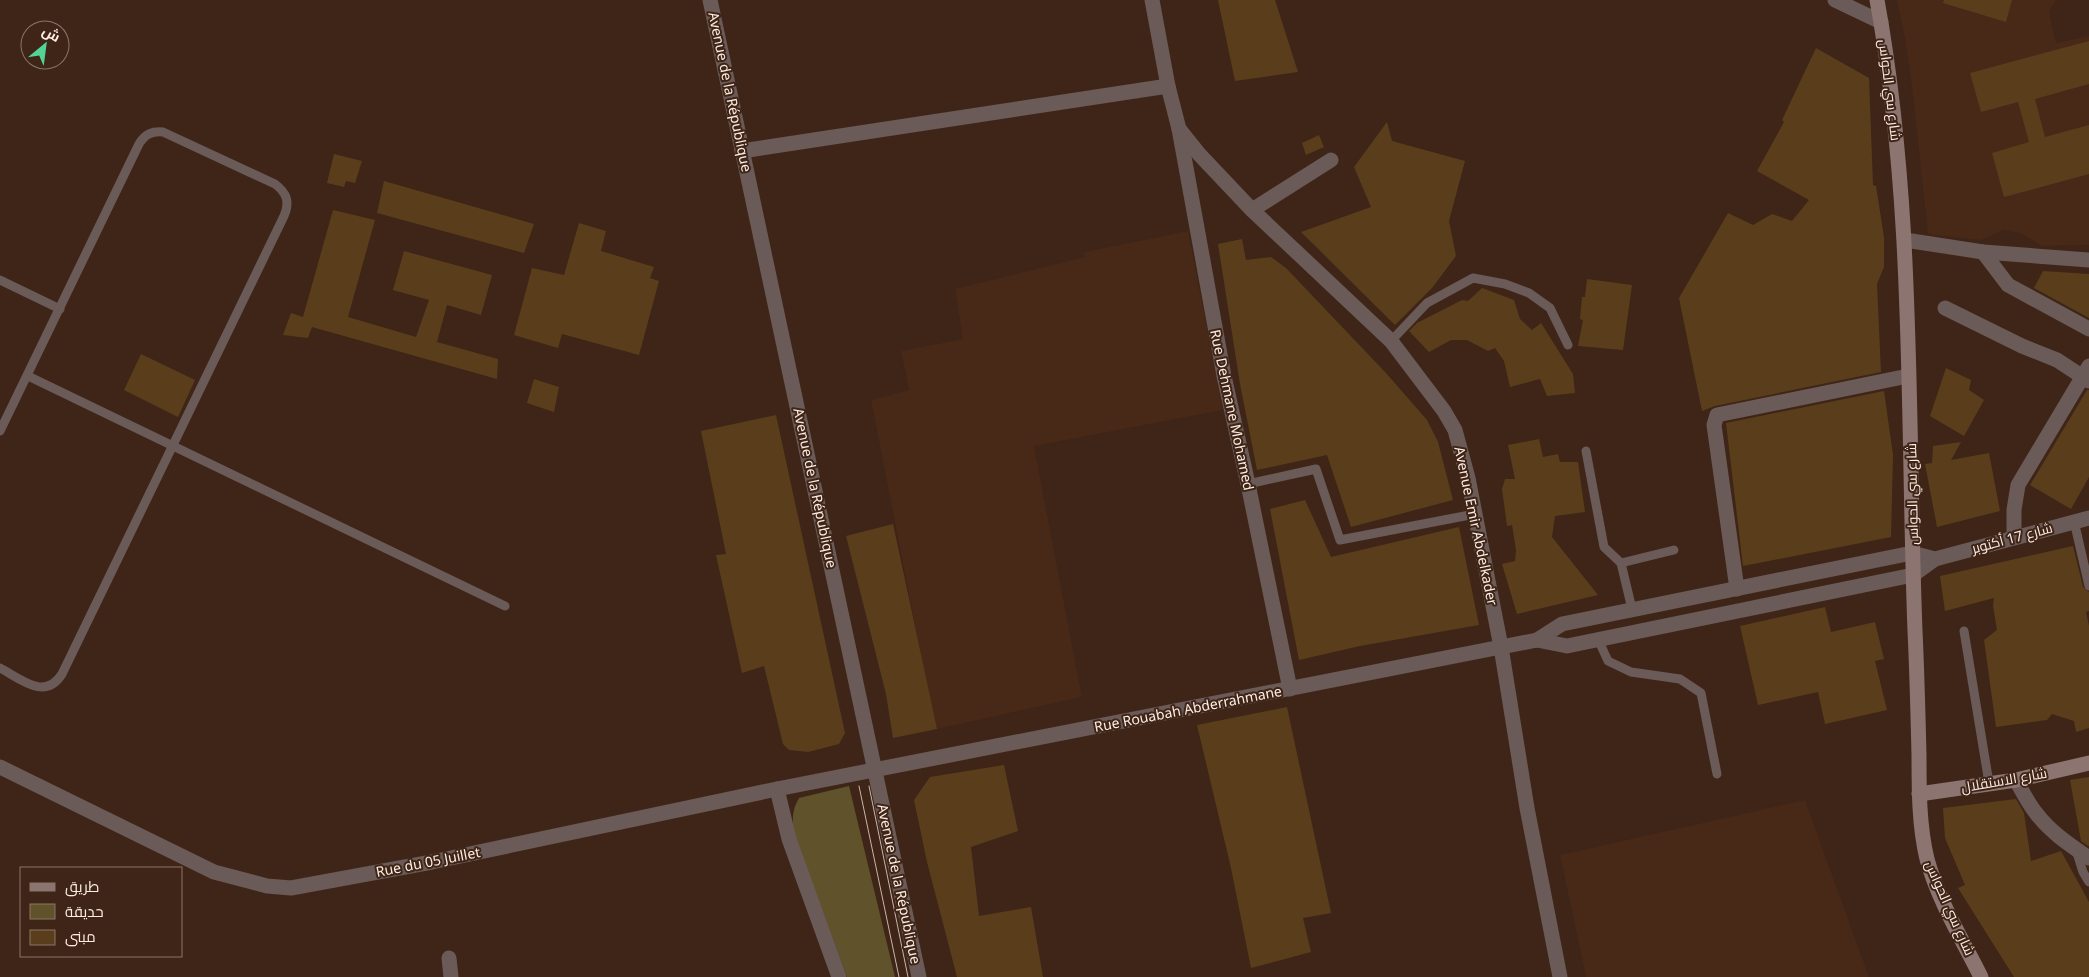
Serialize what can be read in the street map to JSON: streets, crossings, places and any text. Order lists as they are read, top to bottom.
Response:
{
  "streets": {
    "street": [
      "شارع سي الحواس",
      "Avenue de la République",
      "Rue Dehmane Mohamed",
      "Avenue Emir Abdelkader",
      "شارع 17 أكتوبر",
      "Rue Rouabah Abderrahmane",
      "شارع الاستقلال",
      "Rue du 05 Juillet"
    ]
  },
  "crossings": [
    ["شارع سي الحواس", "شارع الاستقلال"],
    ["Avenue de la République", "Rue Rouabah Abderrahmane"],
    ["Avenue de la République", "Rue du 05 Juillet"],
    ["Rue Dehmane Mohamed", "Avenue Emir Abdelkader"],
    ["Rue Dehmane Mohamed", "Rue Rouabah Abderrahmane"],
    ["Avenue Emir Abdelkader", "Rue Rouabah Abderrahmane"],
    ["Rue Rouabah Abderrahmane", "Rue du 05 Juillet"]
  ],
  "legend": ["طريق", "حديقة", "مبنى"],
  "north": "top right"
}
